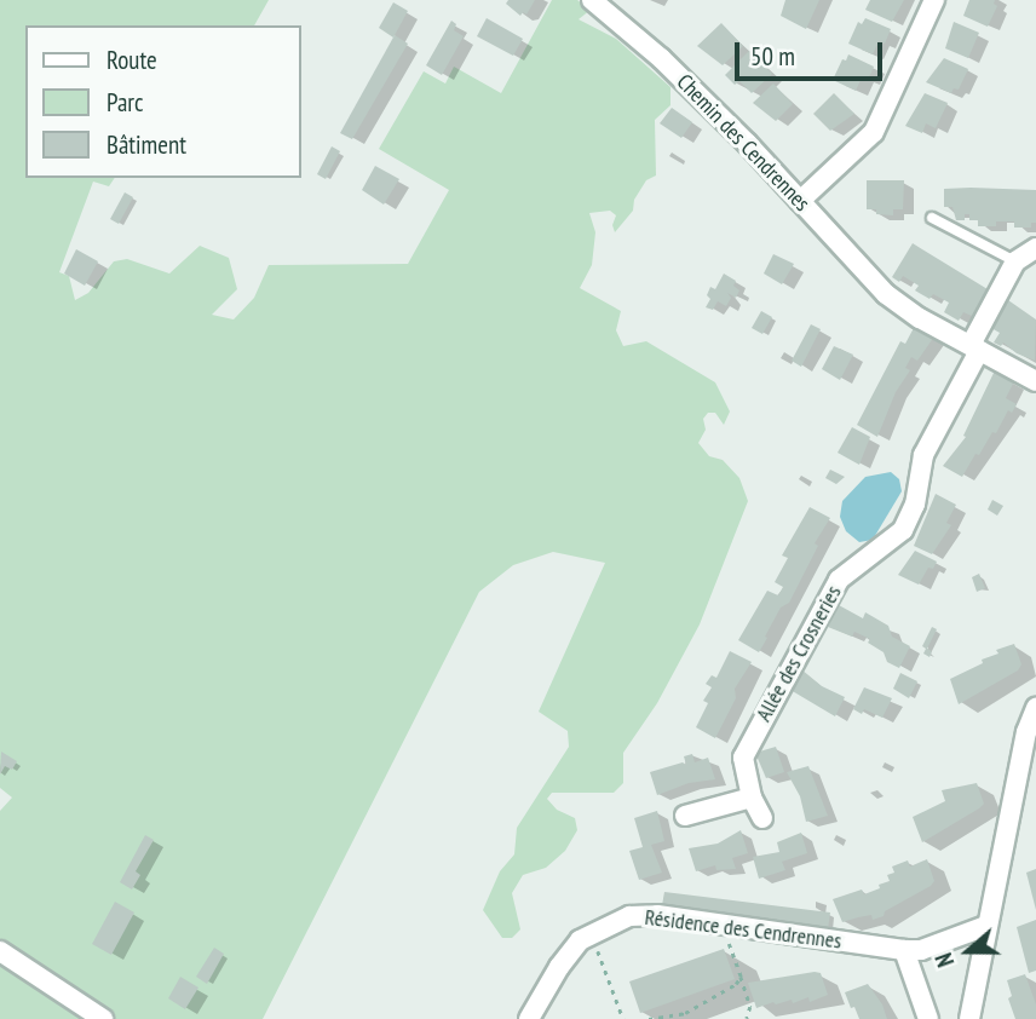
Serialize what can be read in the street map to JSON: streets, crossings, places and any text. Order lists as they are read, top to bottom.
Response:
{
  "streets": {
    "street": ["Chemin des Cendrennes", "Allée des Crosneries", "Résidence des Cendrennes"]
  },
  "crossings": [
    ["Chemin des Cendrennes", "Allée des Crosneries"]
  ],
  "legend": ["Route", "Parc", "Bâtiment"],
  "scale_bar": "50 m",
  "north": "left"
}
